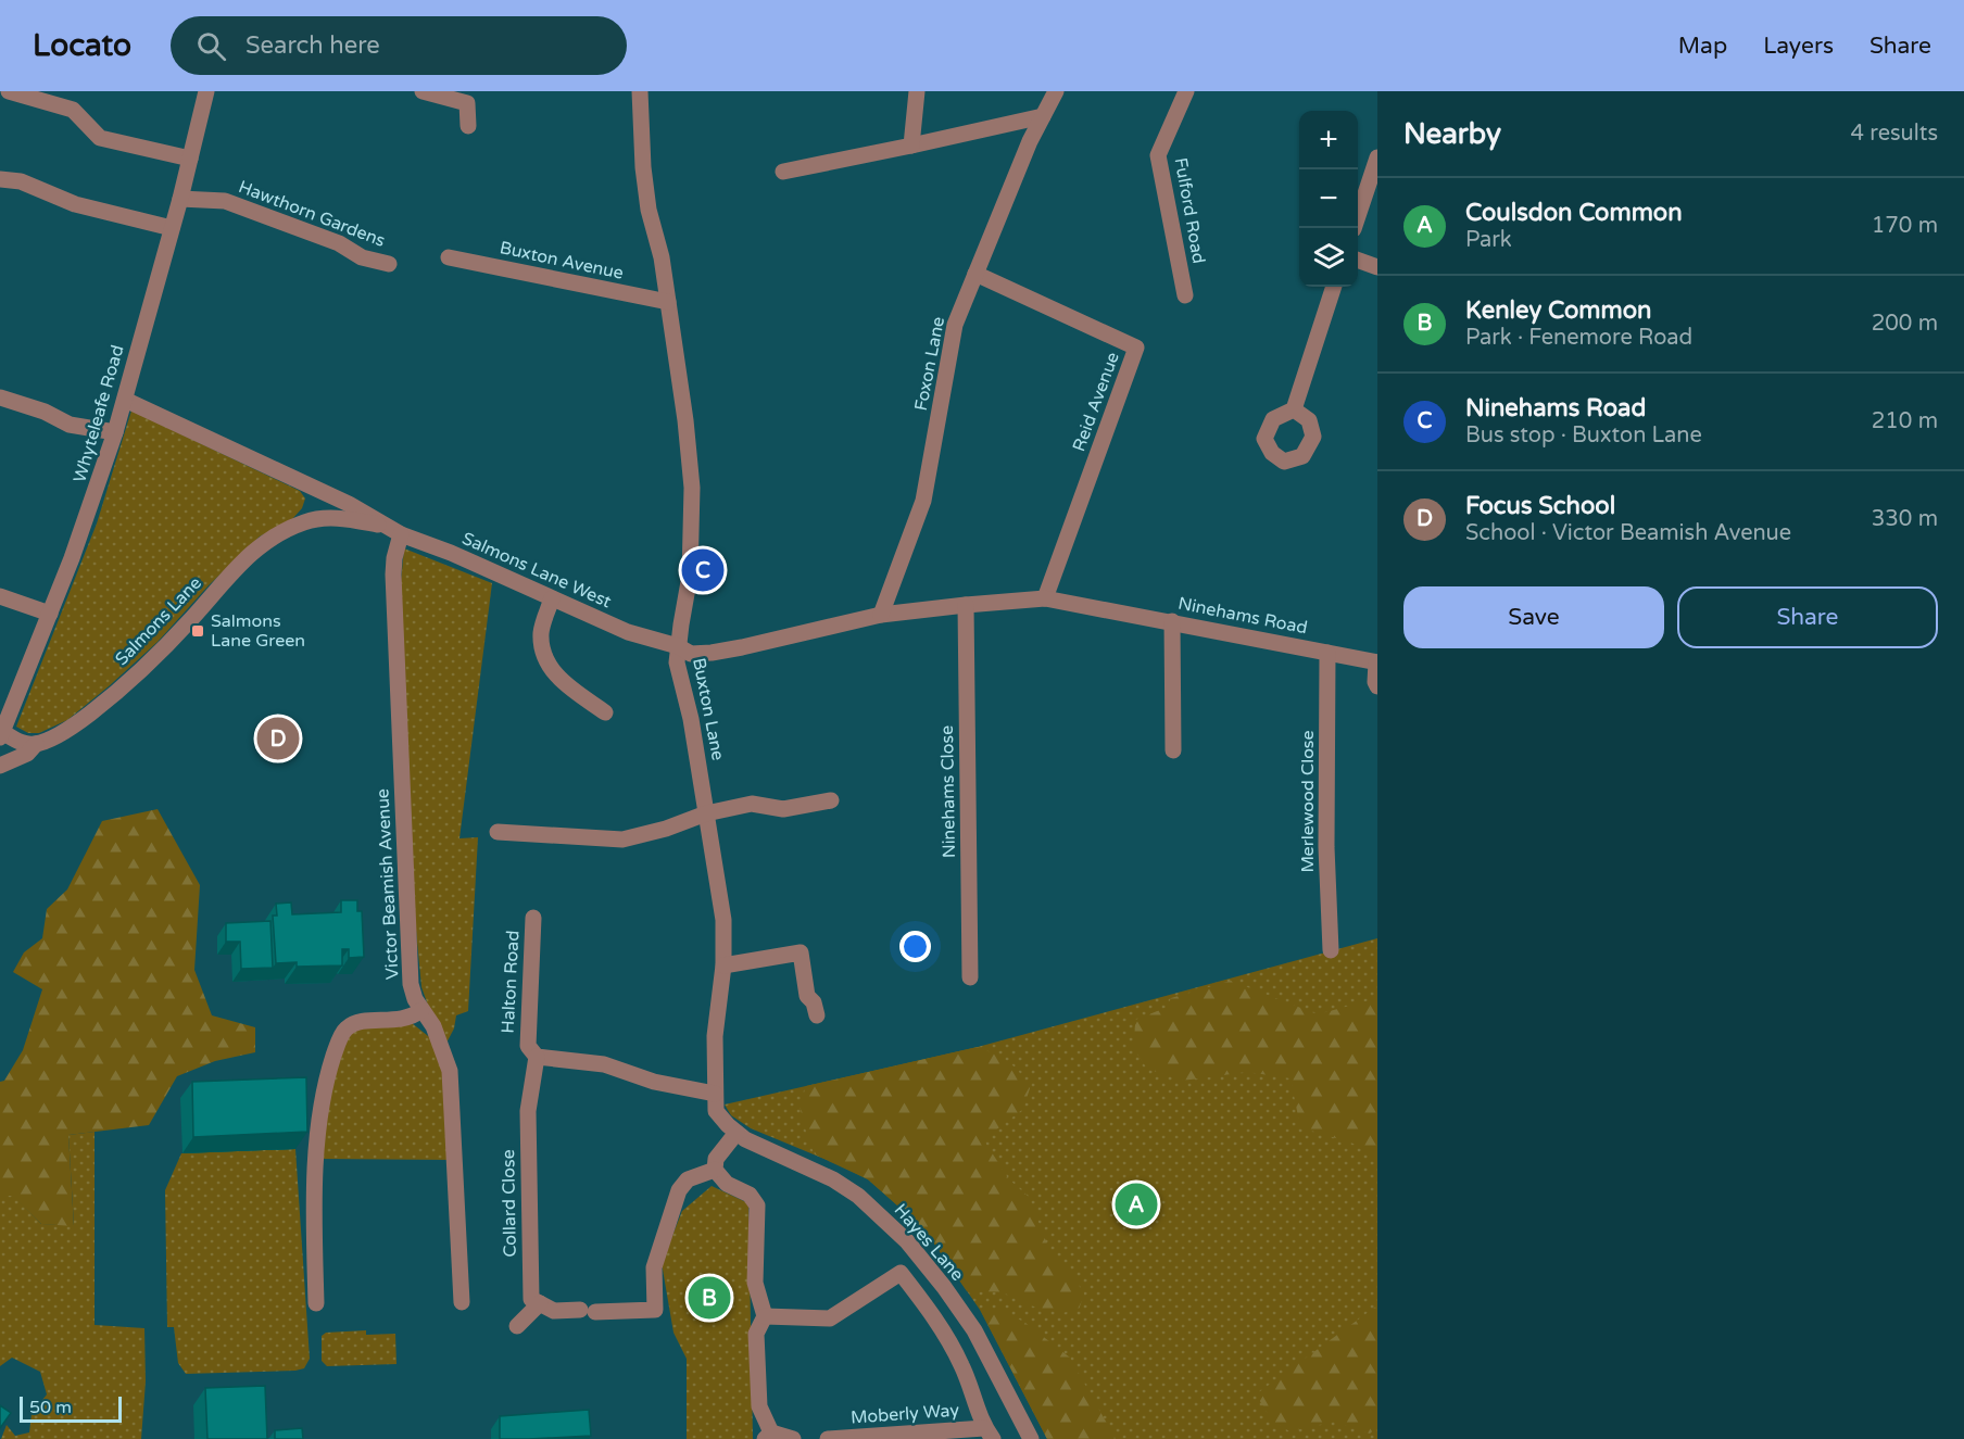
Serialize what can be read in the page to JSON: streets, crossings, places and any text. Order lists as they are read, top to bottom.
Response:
{
  "streets": {
    "street": [
      "Fulford Road",
      "Hawthorn Gardens",
      "Buxton Avenue",
      "Foxon Lane",
      "Reid Avenue",
      "Whyteleafe Road",
      "Salmons Lane West",
      "Ninehams Road",
      "Salmons Lane",
      "Buxton Lane",
      "Ninehams Close",
      "Merlewood Close",
      "Victor Beamish Avenue",
      "Halton Road",
      "Collard Close",
      "Hayes Lane",
      "Moberly Way"
    ]
  },
  "crossings": [
    ["Hawthorn Gardens", "Whyteleafe Road"],
    ["Buxton Avenue", "Buxton Lane"],
    ["Foxon Lane", "Reid Avenue"],
    ["Foxon Lane", "Ninehams Road"],
    ["Reid Avenue", "Ninehams Road"],
    ["Whyteleafe Road", "Salmons Lane West"],
    ["Salmons Lane West", "Ninehams Road"],
    ["Salmons Lane West", "Salmons Lane"],
    ["Salmons Lane West", "Buxton Lane"],
    ["Salmons Lane West", "Victor Beamish Avenue"],
    ["Ninehams Road", "Buxton Lane"],
    ["Ninehams Road", "Ninehams Close"],
    ["Ninehams Road", "Merlewood Close"],
    ["Buxton Lane", "Hayes Lane"],
    ["Halton Road", "Collard Close"]
  ],
  "places": {
    "transit": ["Salmons Lane Green"]
  },
  "scale_bar": "50 m",
  "page": {
    "header": "Locato",
    "search": "Search here",
    "nav": ["Map", "Layers", "Share"],
    "heading": ["Nearby", "4 results"],
    "map_buttons": ["+", "−"],
    "list": [
      {
        "mark": "A",
        "name": "Coulsdon Common",
        "note": "Park",
        "value": "170 m"
      },
      {
        "mark": "B",
        "name": "Kenley Common",
        "note": "Park · Fenemore Road",
        "value": "200 m"
      },
      {
        "mark": "C",
        "name": "Ninehams Road",
        "note": "Bus stop · Buxton Lane",
        "value": "210 m"
      },
      {
        "mark": "D",
        "name": "Focus School",
        "note": "School · Victor Beamish Avenue",
        "value": "330 m"
      }
    ],
    "pins": [
      "C",
      "D",
      "A",
      "B"
    ],
    "buttons": ["Save", "Share"],
    "scale": "50 m"
  }
}
